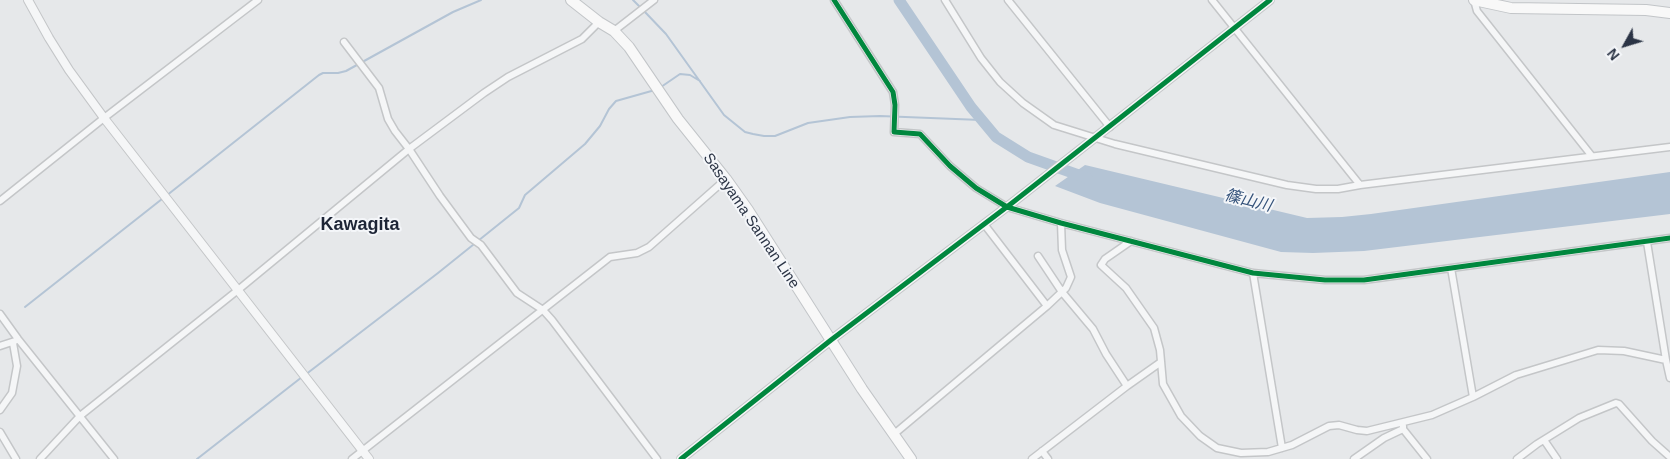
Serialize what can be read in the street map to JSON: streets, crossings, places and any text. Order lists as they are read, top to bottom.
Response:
{
  "streets": {
    "main road": ["Sasayama Sannan Line"]
  },
  "districts": ["Kawagita"],
  "water": ["篠山川"],
  "north": "bottom left"
}
